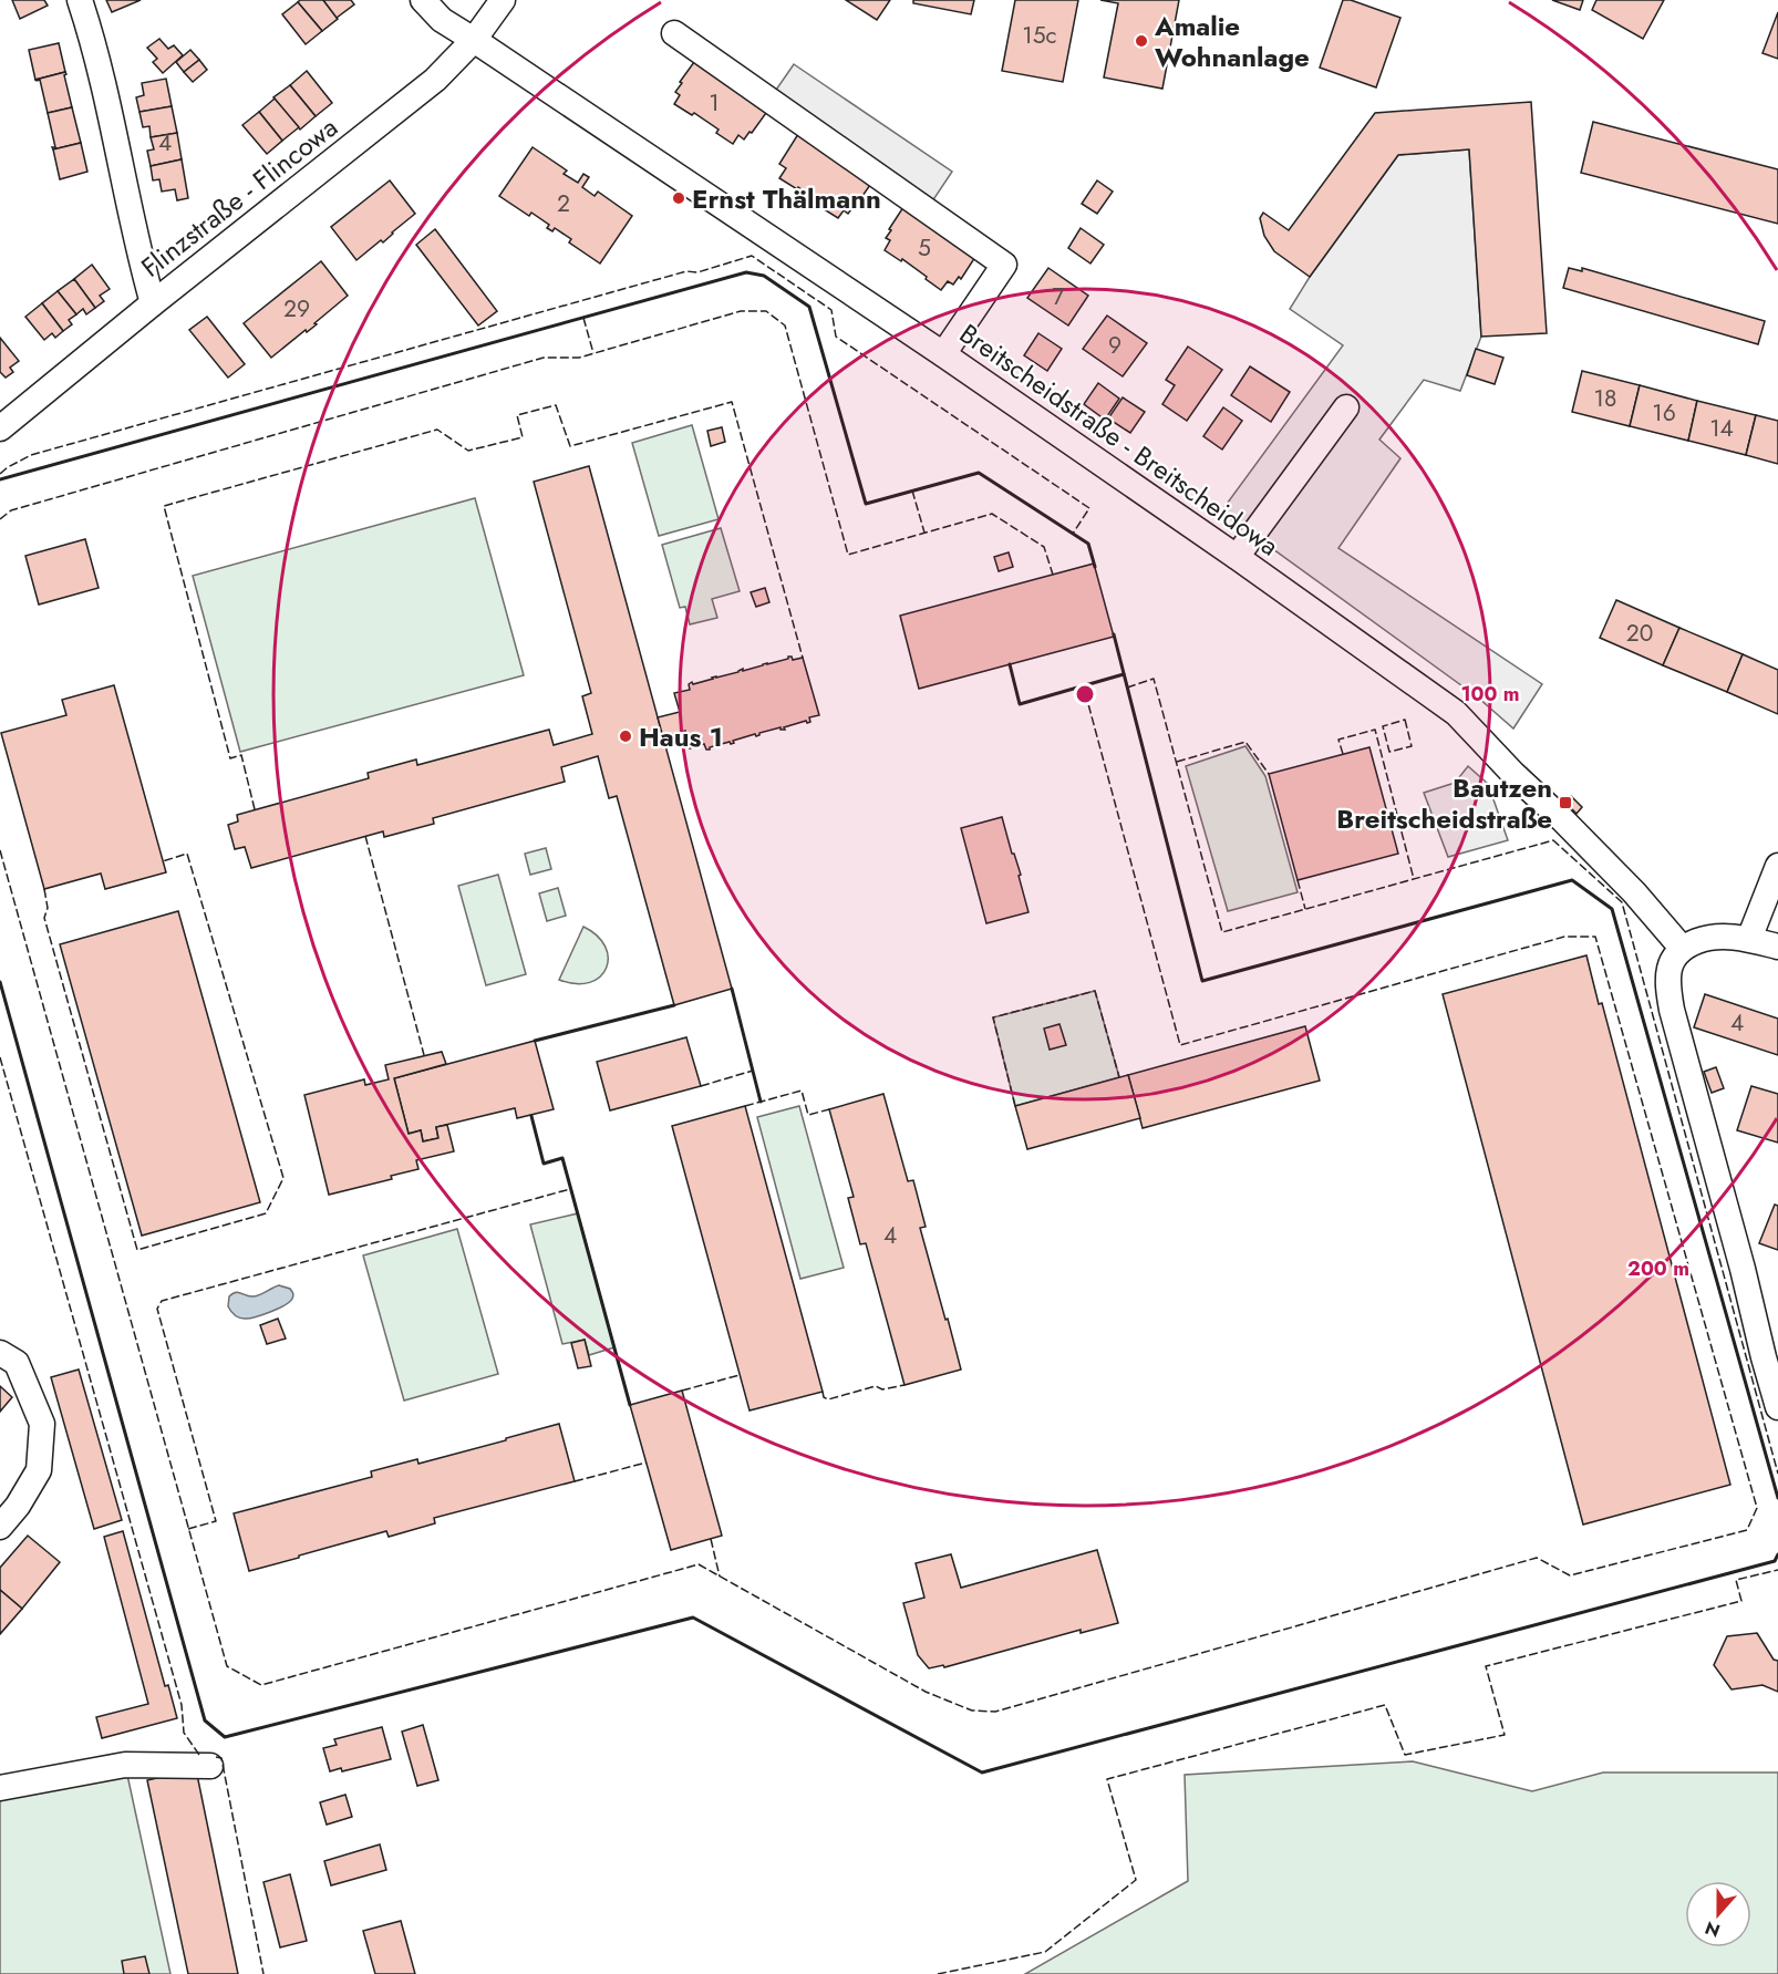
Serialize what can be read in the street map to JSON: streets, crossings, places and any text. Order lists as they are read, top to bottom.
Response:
{
  "streets": {
    "street": ["Flinzstraße - Flincowa", "Breitscheidstraße - Breitscheidowa"]
  },
  "crossings": [
    ["Flinzstraße - Flincowa", "Breitscheidstraße - Breitscheidowa"]
  ],
  "places": {
    "other": ["Amalie Wohnanlage", "Ernst Thälmann", "Haus 1"],
    "transit": ["Bautzen Breitscheidstraße"]
  },
  "house_numbers": [
    "15c",
    "1",
    "4",
    "2",
    "5",
    "7",
    "29",
    "9",
    "18",
    "16",
    "14",
    "20",
    "4",
    "4"
  ],
  "north": "bottom",
  "rings": ["100 m", "200 m"]
}
